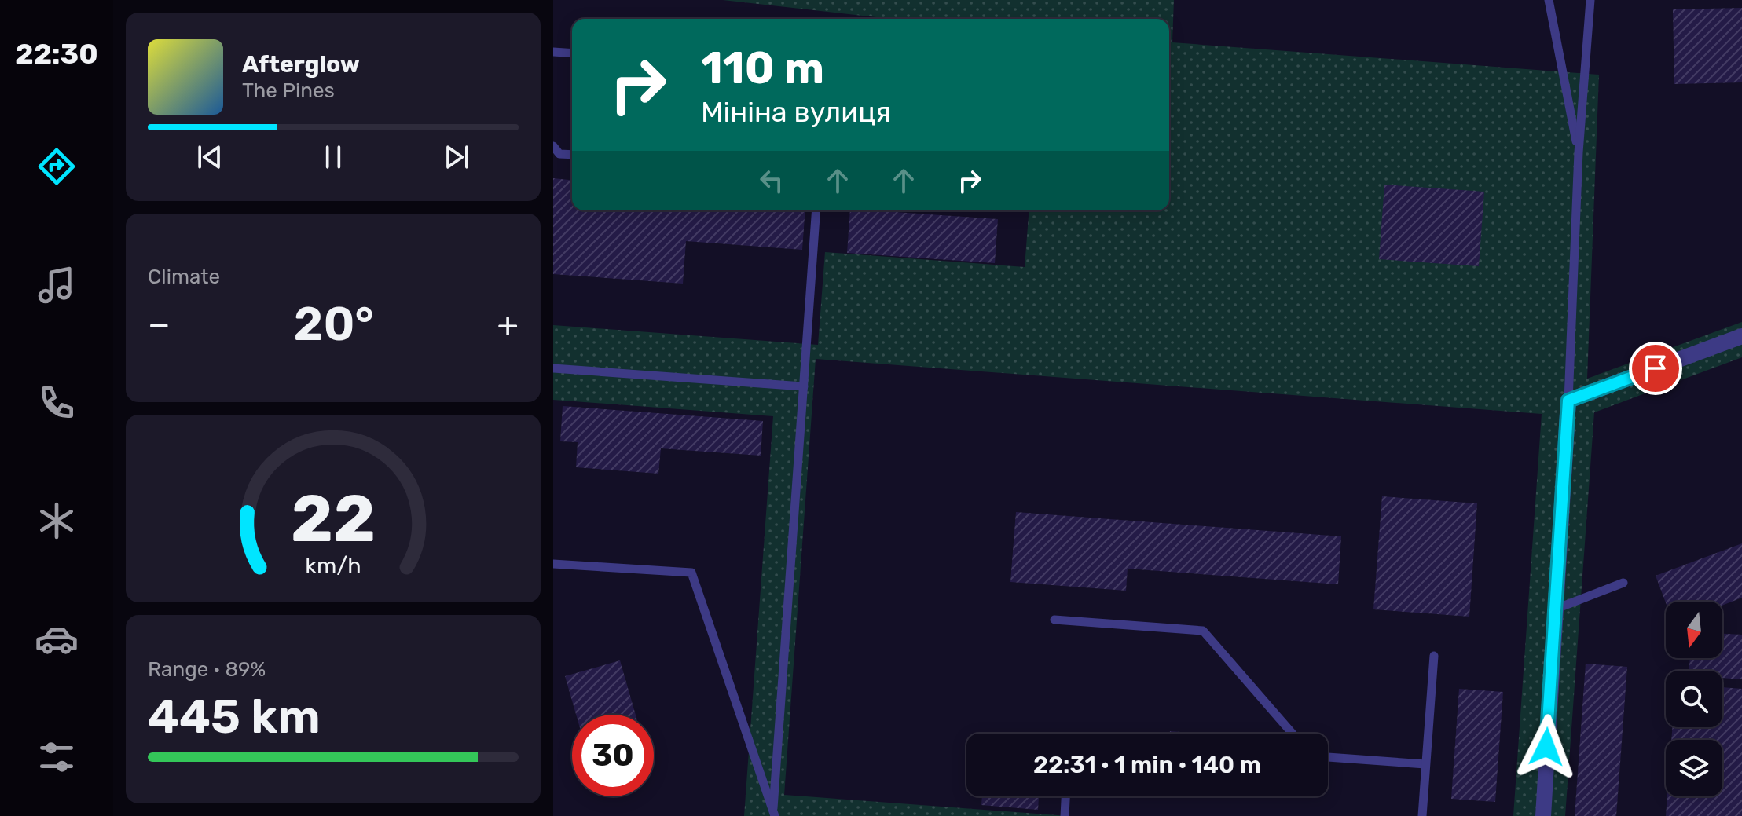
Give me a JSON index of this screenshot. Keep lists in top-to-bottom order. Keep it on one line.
{"north":"bottom","page":{"tabs":"22:30","turn":["110 m","Мініна вулиця"],"song":["Afterglow","The Pines"],"tile":["Climate",["Range · 89%","445 km"]],"heat":["−","20°","+"],"limit":"30","trip":"22:31 · 1 min · 140 m","gauge":["22","km/h"]}}
